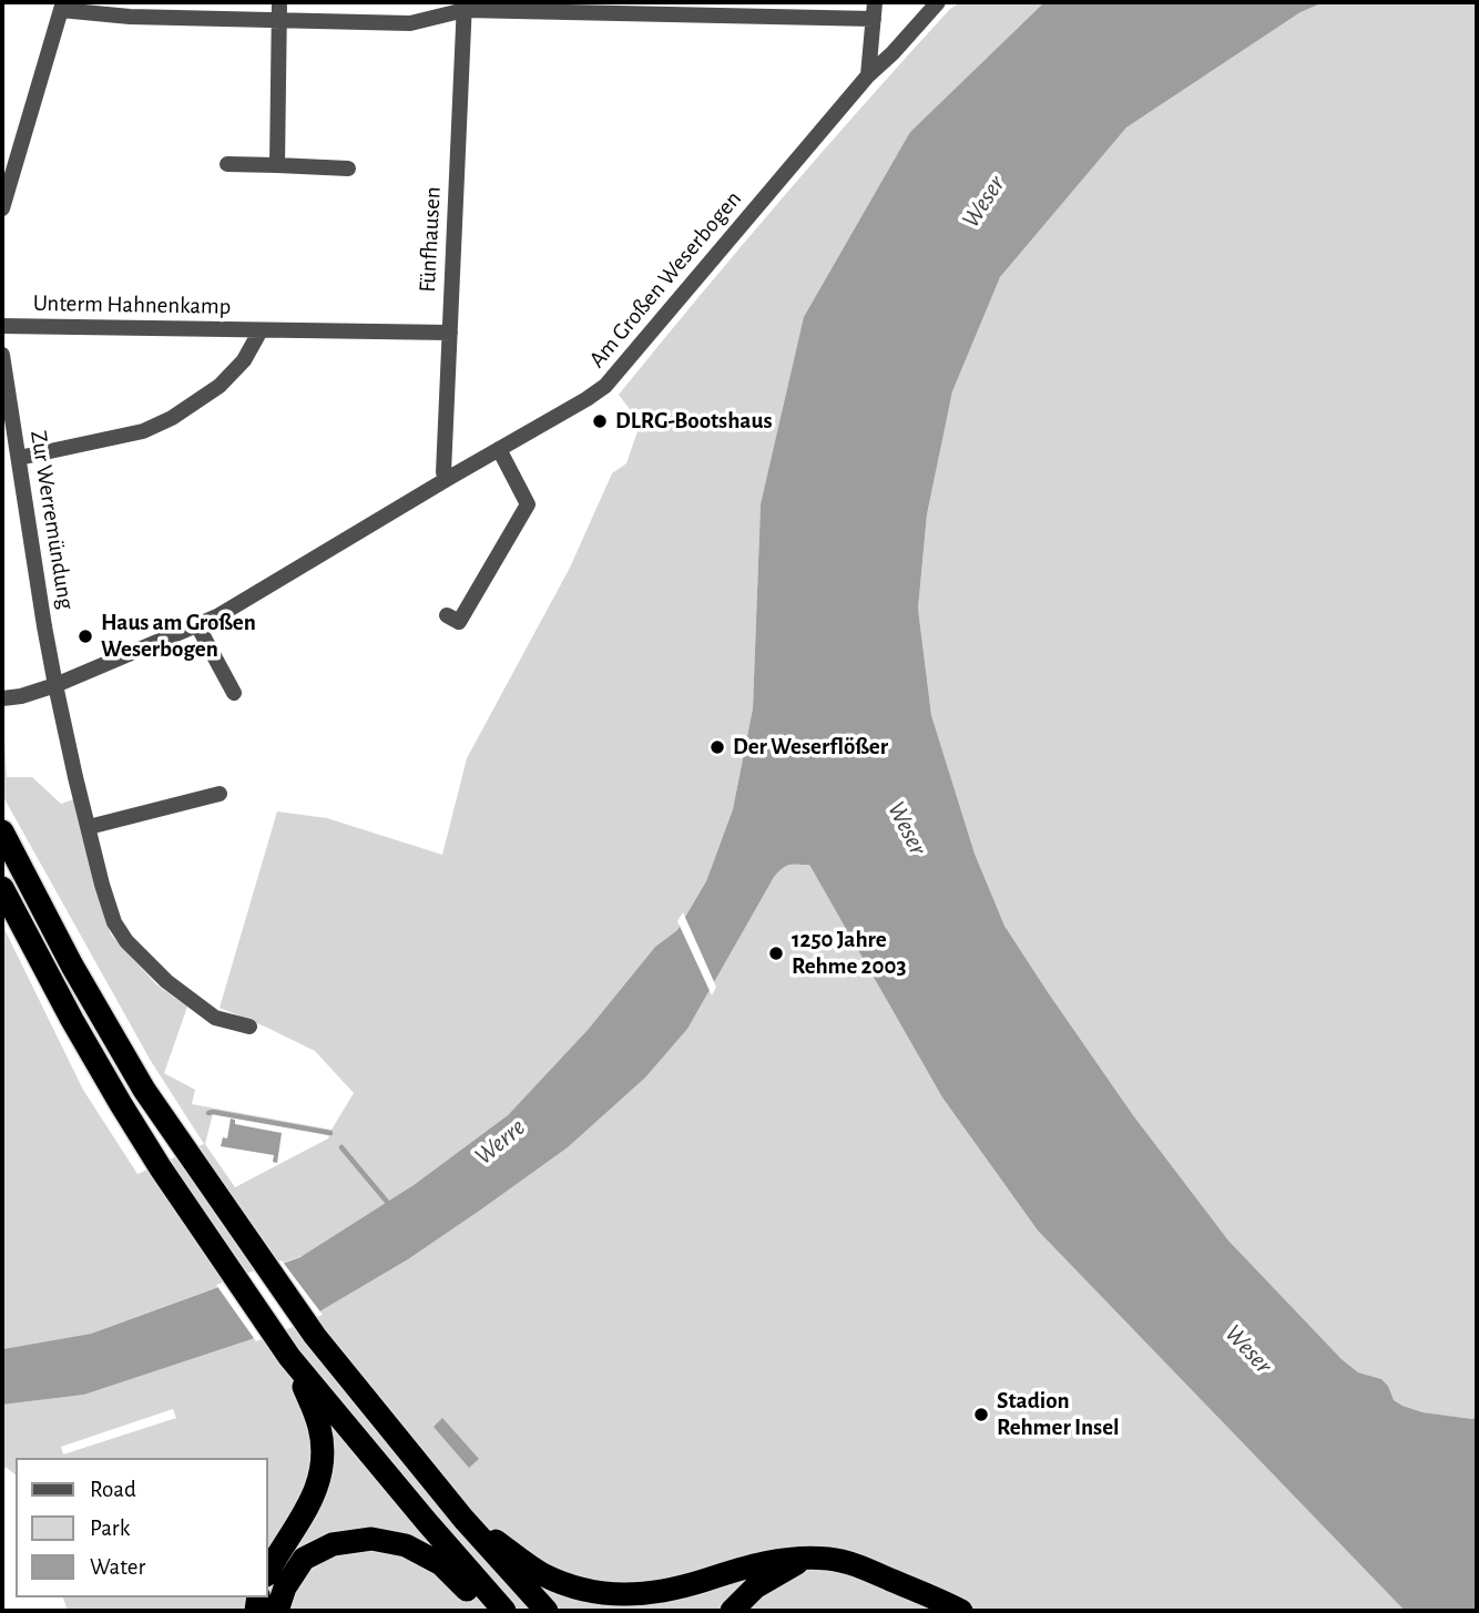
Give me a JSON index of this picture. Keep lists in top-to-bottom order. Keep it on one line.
{"streets":{"street":["Fünfhausen","Am Großen Weserbogen","Unterm Hahnenkamp","Zur Werremündung"]},"crossings":[["Fünfhausen","Am Großen Weserbogen"],["Fünfhausen","Unterm Hahnenkamp"],["Am Großen Weserbogen","Zur Werremündung"],["Unterm Hahnenkamp","Zur Werremündung"]],"water":["Weser","Werre"],"places":["DLRG-Bootshaus","Haus am Großen Weserbogen","Der Weserflößer","1250 Jahre Rehme 2003","Stadion Rehmer Insel"],"legend":["Road","Park","Water"]}
